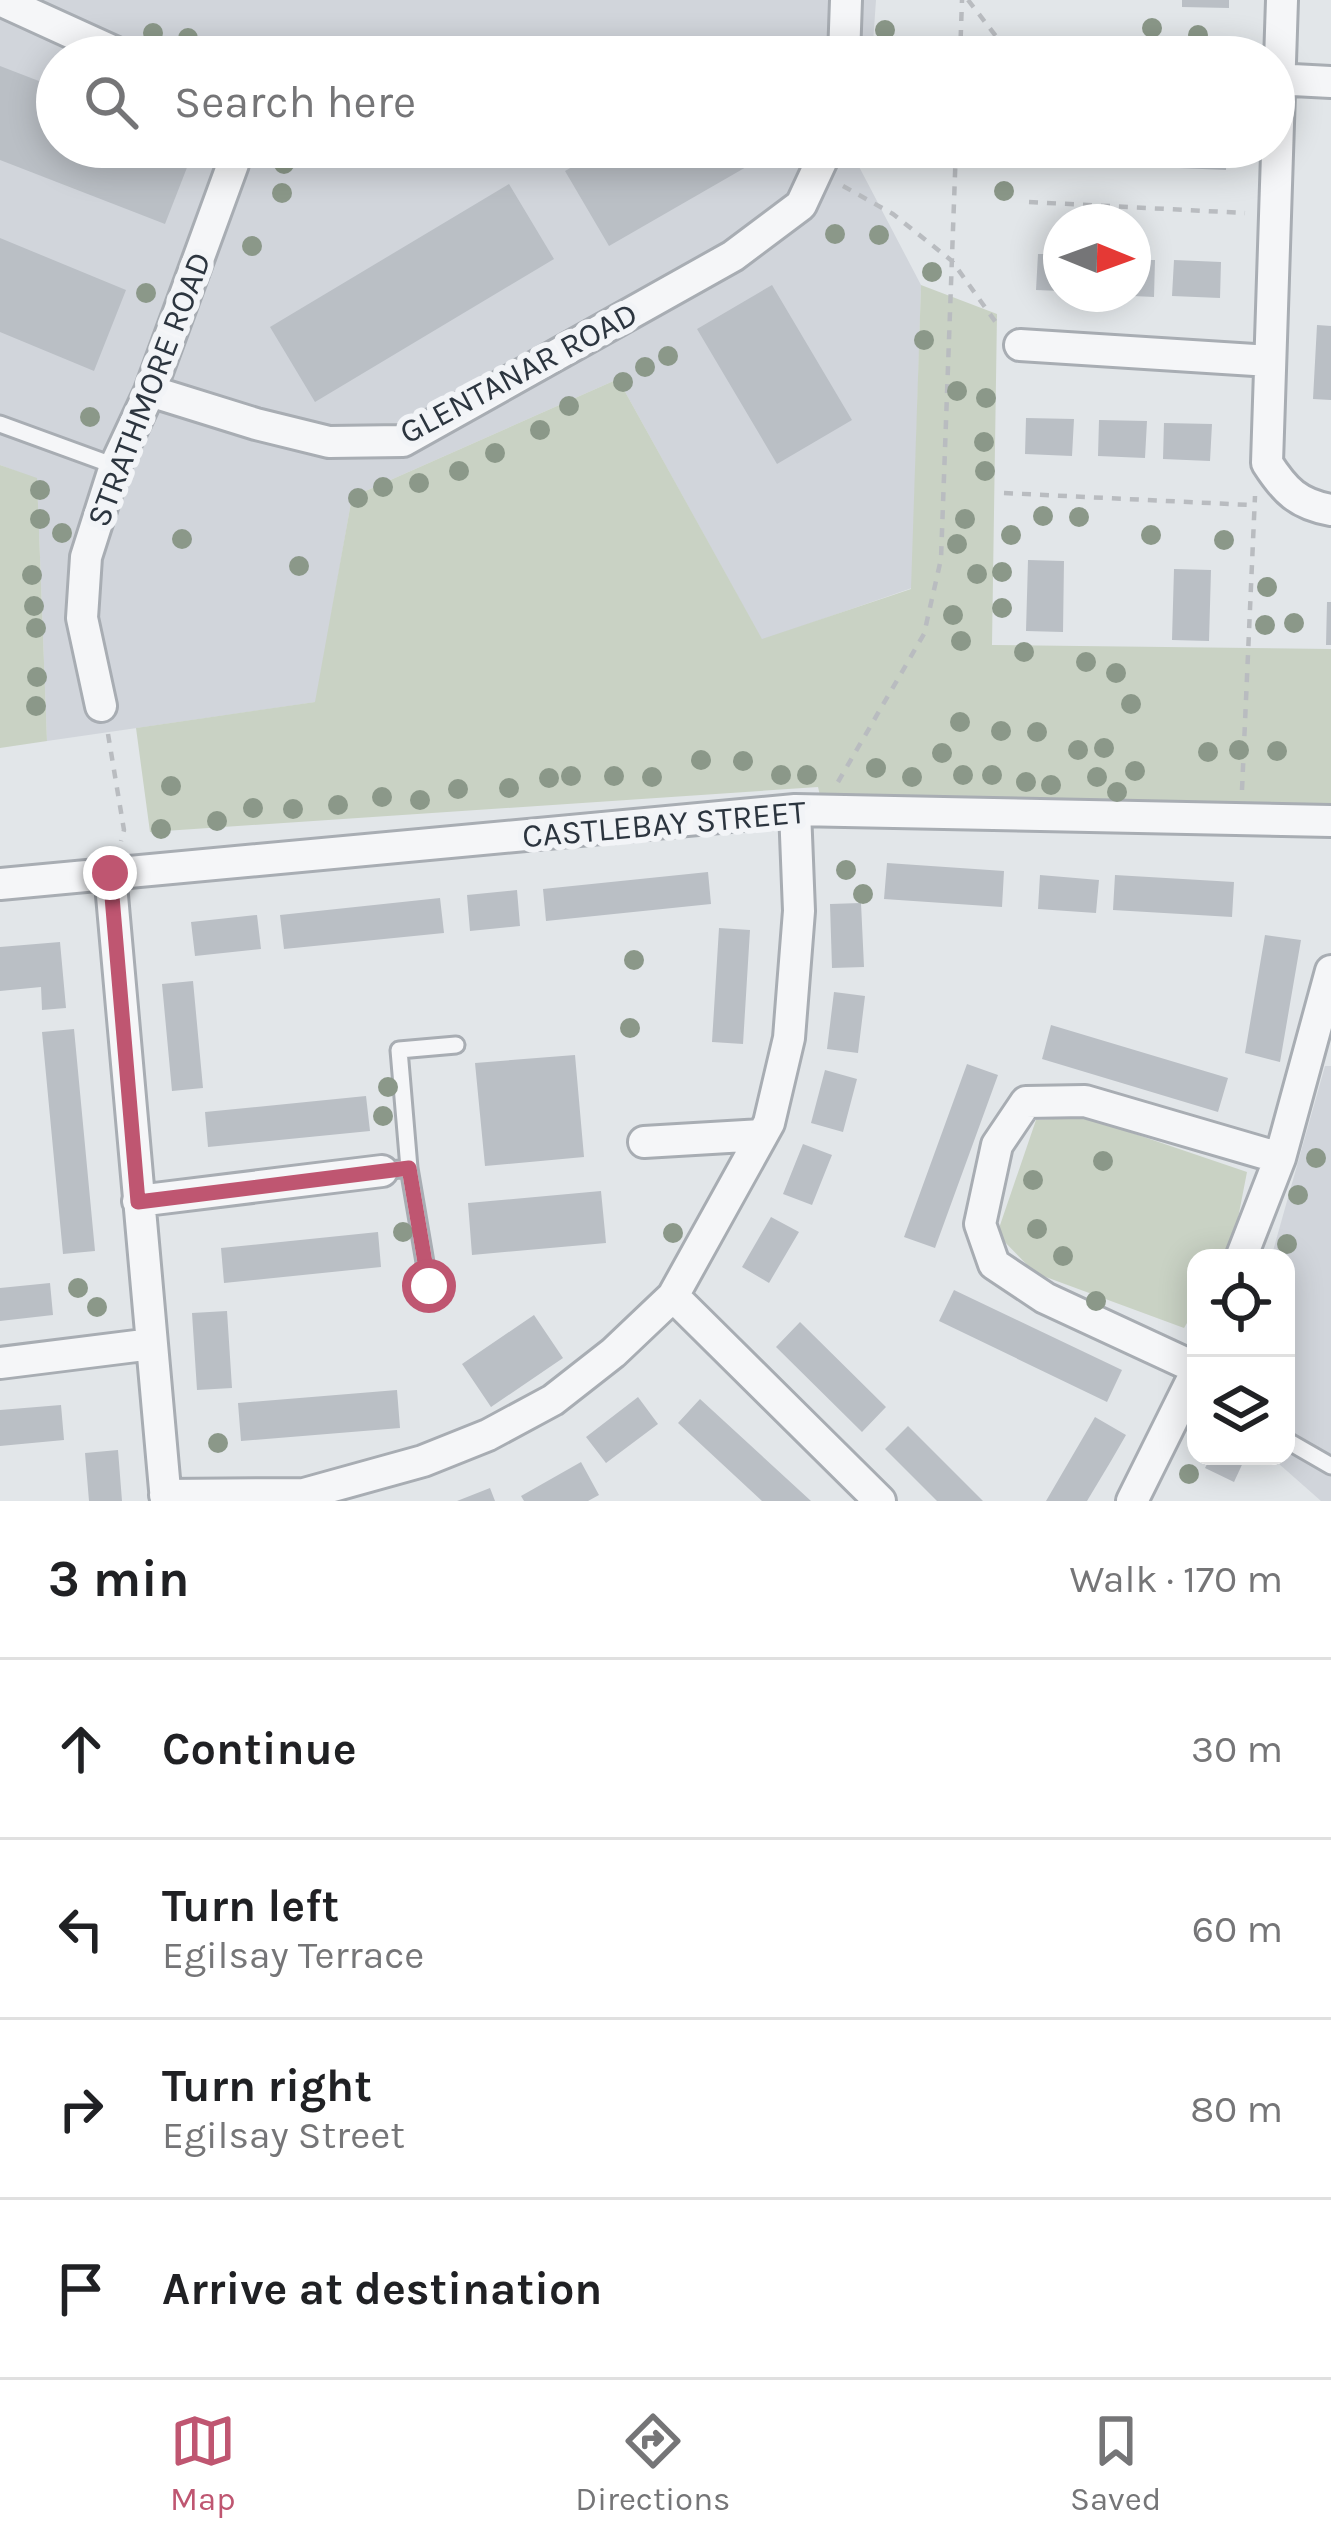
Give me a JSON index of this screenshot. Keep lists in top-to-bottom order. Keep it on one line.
{"streets":{"street":["GLENTANAR ROAD","STRATHMORE ROAD","CASTLEBAY STREET"]},"crossings":[["GLENTANAR ROAD","STRATHMORE ROAD"]],"north":"right","page":{"search":"Search here","heading":["3 min","Walk · 170 m"],"list":[["Continue","30 m"],["Turn left","Egilsay Terrace","60 m"],["Turn right","Egilsay Street","80 m"],"Arrive at destination"],"nav":["Map","Directions","Saved"]}}
